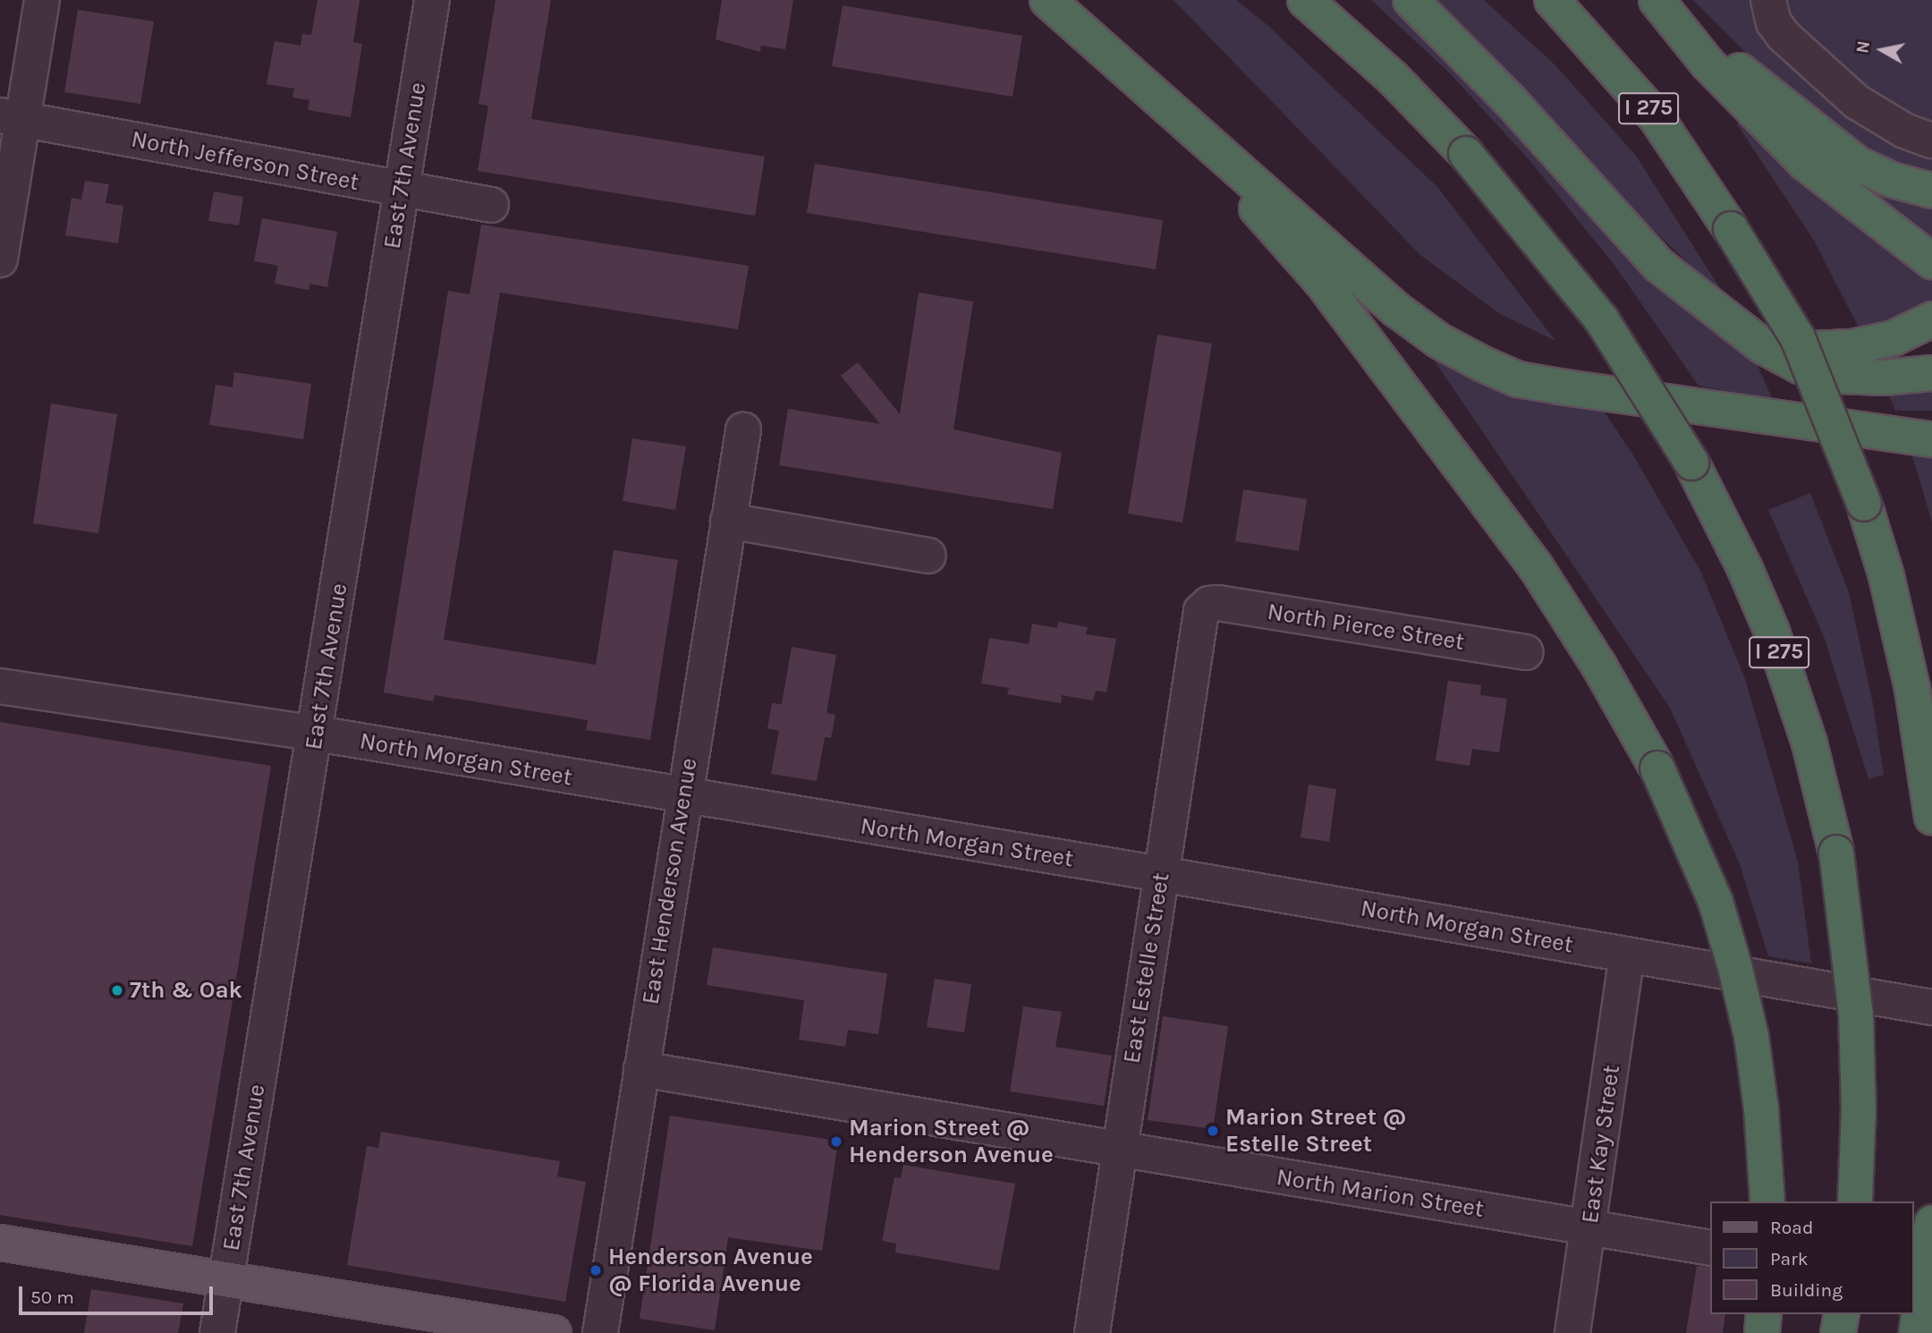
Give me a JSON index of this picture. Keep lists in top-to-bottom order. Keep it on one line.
{"streets":{"highway":["I 275"],"street":["North Jefferson Street","East 7th Avenue","North Pierce Street","North Morgan Street","East Henderson Avenue","East Estelle Street","East Kay Street","North Marion Street"]},"crossings":[["North Jefferson Street","East 7th Avenue"],["East 7th Avenue","North Morgan Street"],["North Pierce Street","East Estelle Street"],["North Morgan Street","East Henderson Avenue"],["North Morgan Street","East Estelle Street"],["North Morgan Street","East Kay Street"],["East Henderson Avenue","North Marion Street"],["East Estelle Street","North Marion Street"],["East Kay Street","North Marion Street"]],"places":["7th & Oak","Marion Street @ Estelle Street","Marion Street @ Henderson Avenue","Henderson Avenue @ Florida Avenue"],"legend":["Road","Park","Building"],"scale_bar":"50 m","north":"left"}
